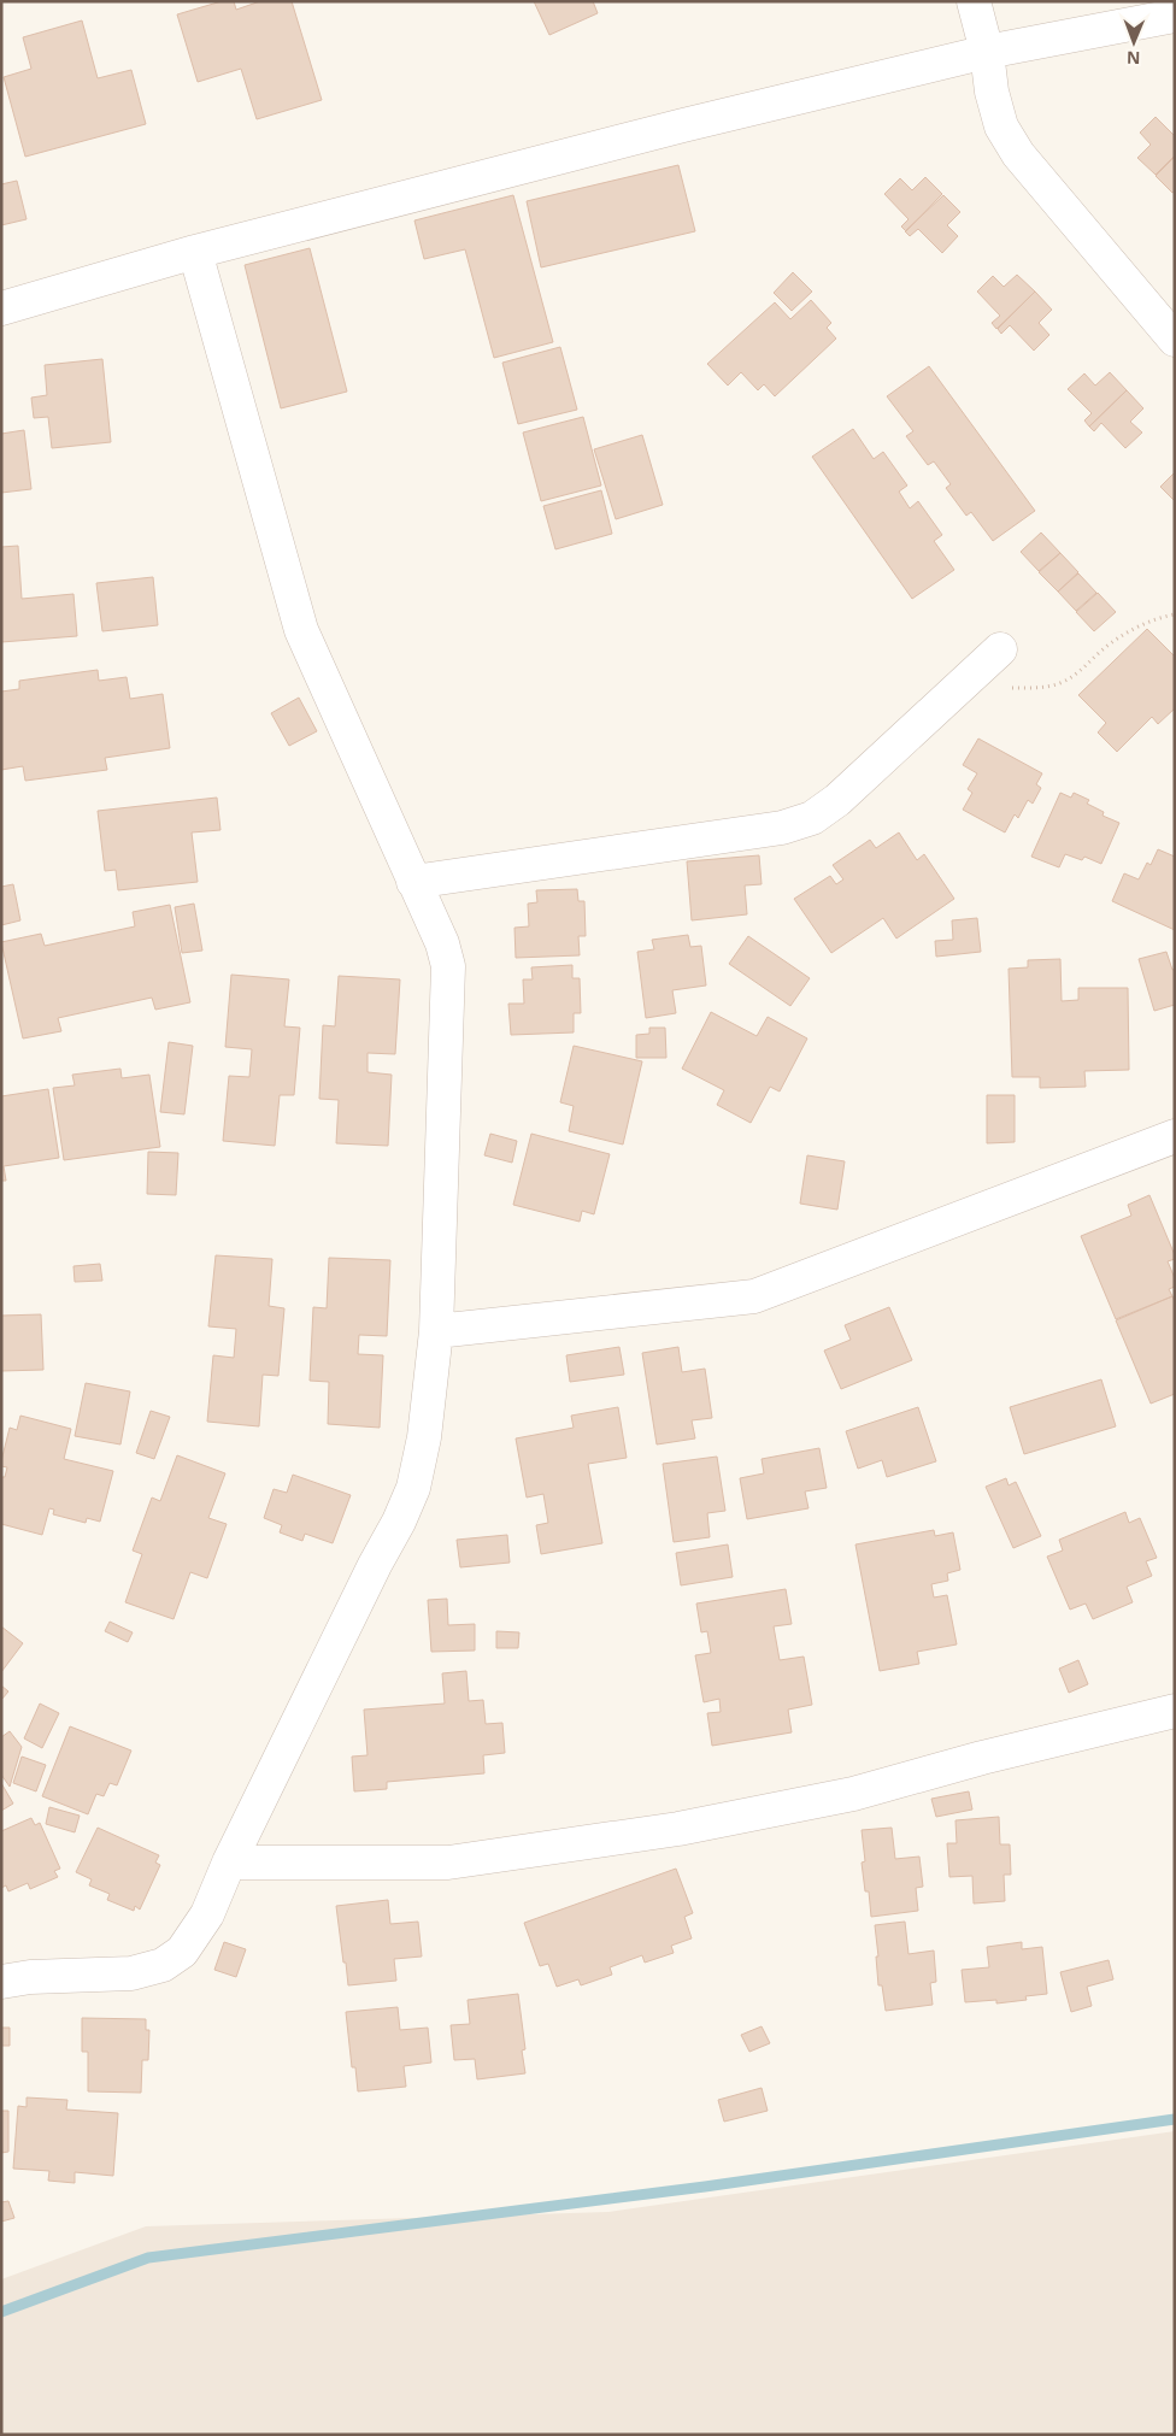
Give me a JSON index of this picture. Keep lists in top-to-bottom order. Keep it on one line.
{"north":"bottom"}
